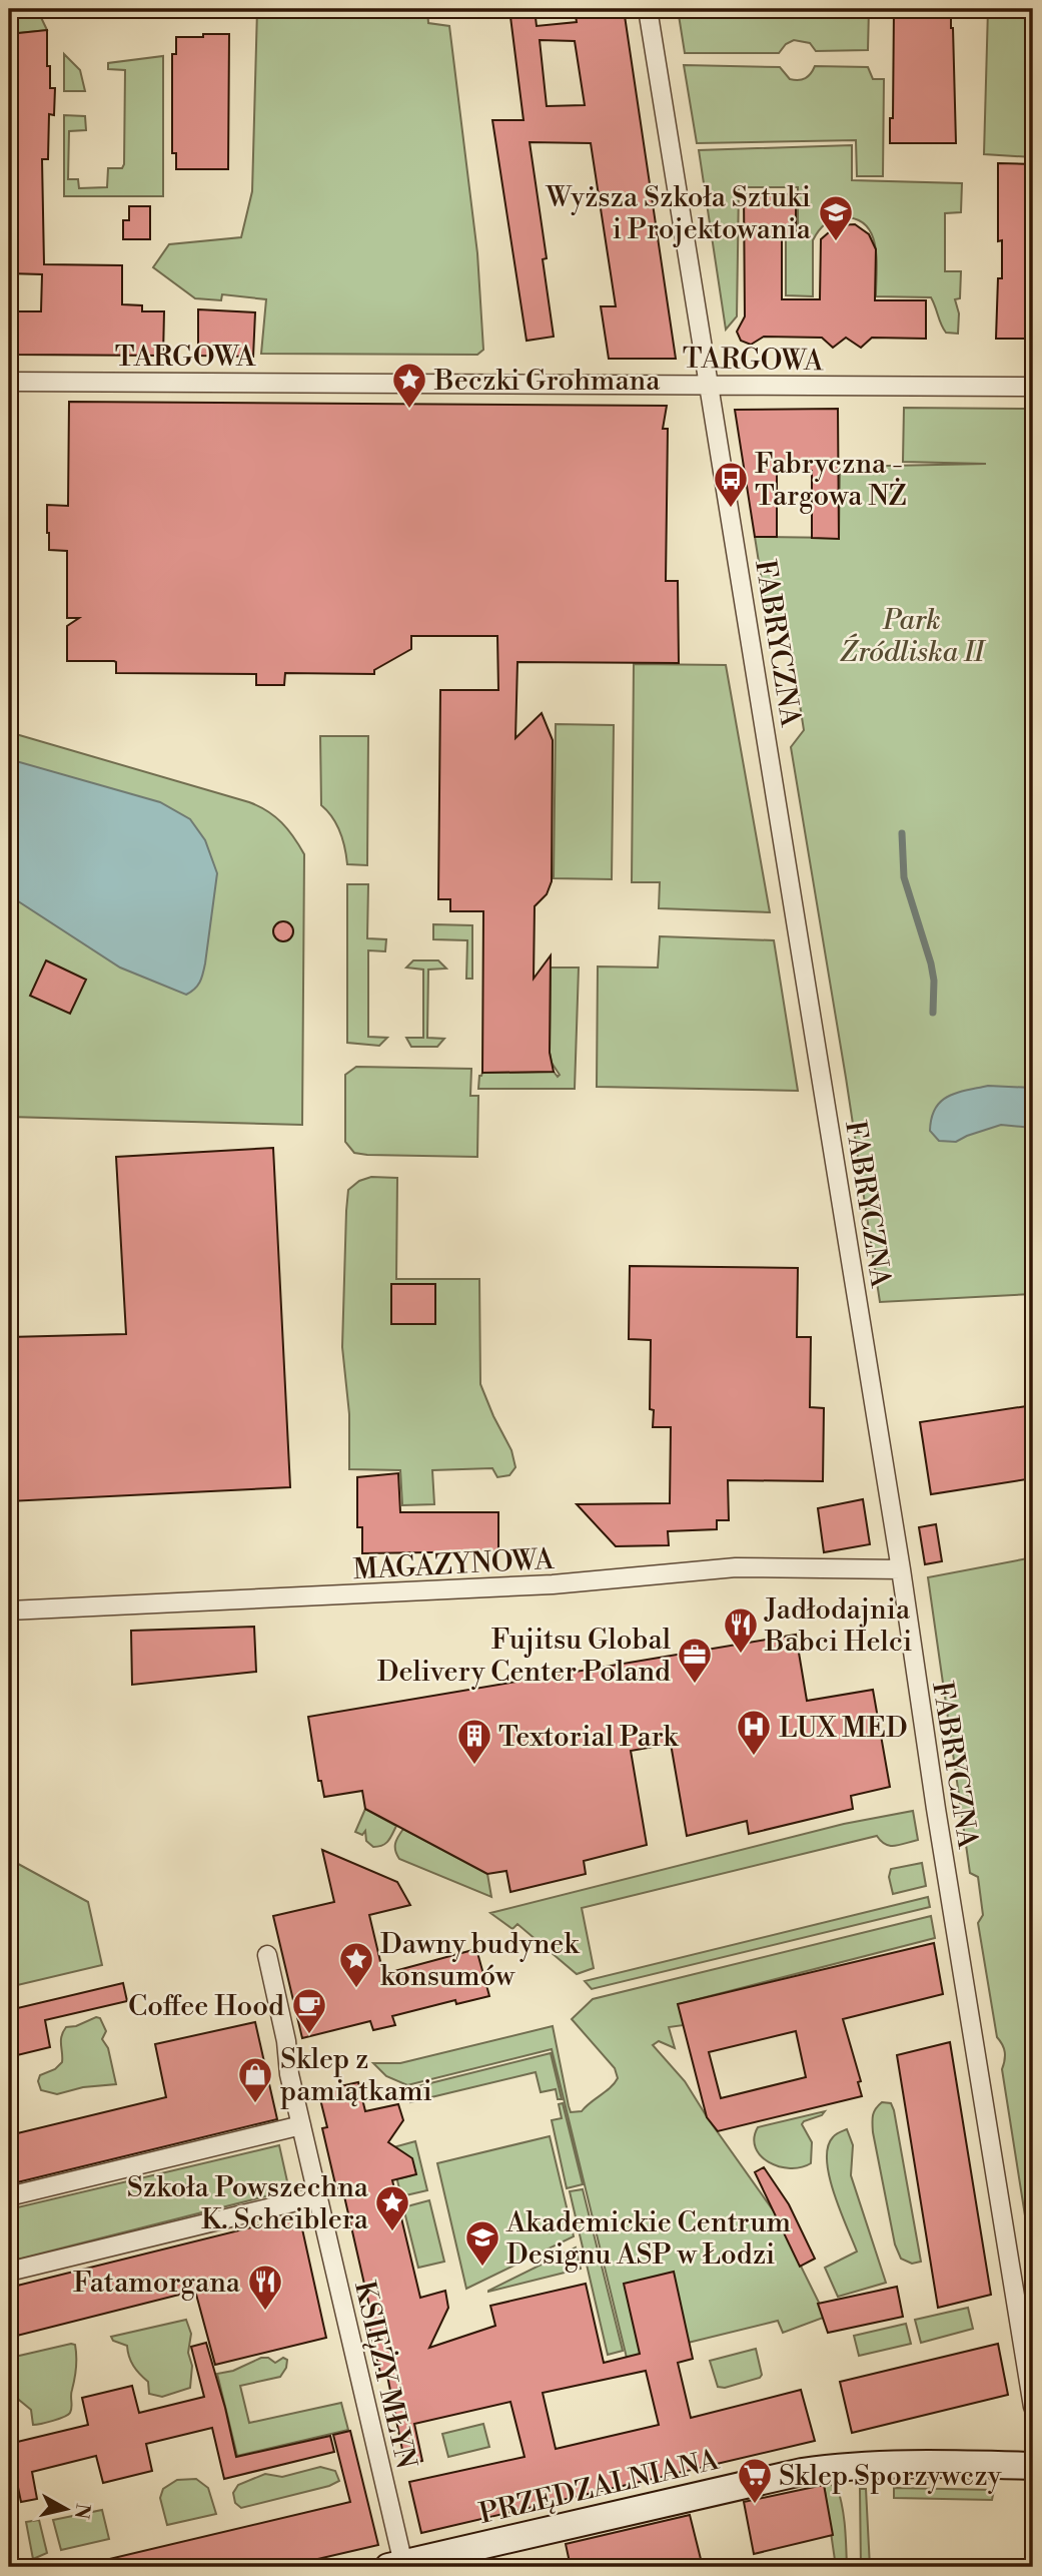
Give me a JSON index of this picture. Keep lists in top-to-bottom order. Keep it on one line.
{"streets":{"street":["TARGOWA","FABRYCZNA","MAGAZYNOWA","KSIĘŻY MŁYN","PRZĘDZALNIANA"]},"crossings":[["TARGOWA","FABRYCZNA"],["FABRYCZNA","MAGAZYNOWA"],["KSIĘŻY MŁYN","PRZĘDZALNIANA"]],"parks":["Park Źródliska II"],"places":{"school or university":["Wyższa Szkoła Sztuki i Projektowania","Akademickie Centrum Designu ASP w Łodzi"],"place":["Beczki Grohmana","Dawny budynek konsumów","Szkoła Powszechna K. Scheiblera"],"bus stop":["Fabryczna - Targowa NŻ"],"restaurant":["Jadłodajnia Babci Helci","Fatamorgana"],"office":["Fujitsu Global Delivery Center Poland"],"hospital":["LUX MED"],"building":["Textorial Park"],"cafe":["Coffee Hood"],"shop":["Sklep z pamiątkami"],"supermarket":["Sklep Sporzywczy"]},"north":"right"}
